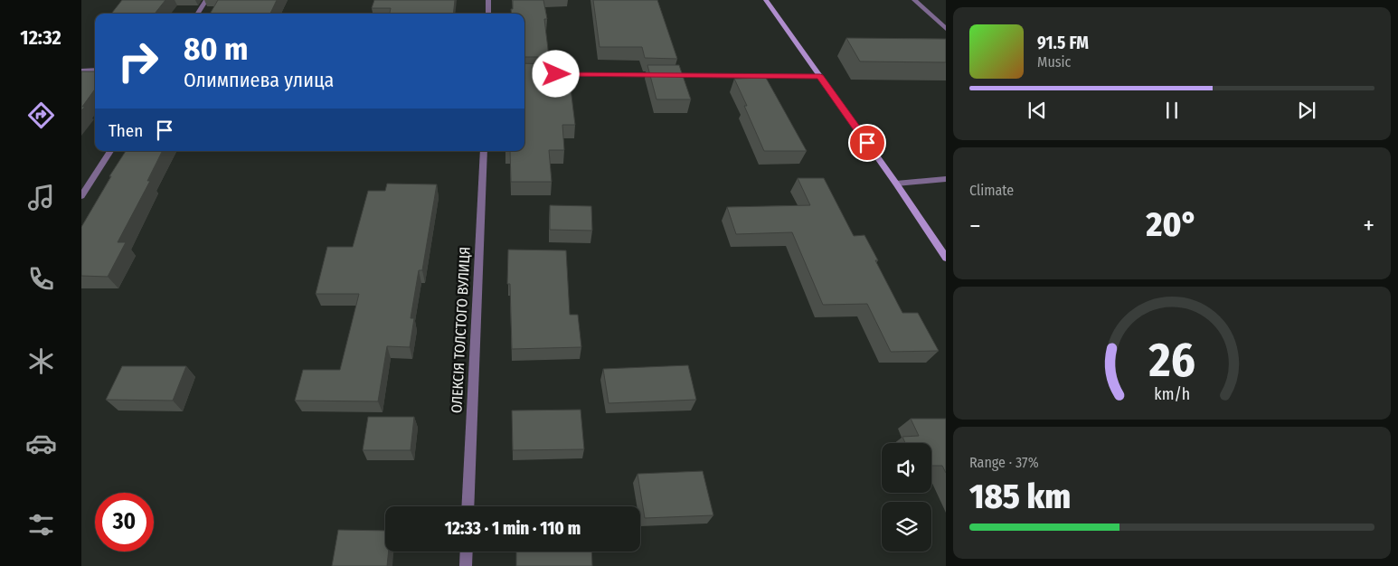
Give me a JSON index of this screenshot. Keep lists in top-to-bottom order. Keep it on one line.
{"streets":{"street":["ОЛЕКСІЯ ТОЛСТОГО ВУЛИЦЯ"]},"page":{"tabs":"12:32","turn":["80 m","Олимпиева улица"],"song":["91.5 FM","Music"],"then":"Then","tile":["Climate",["Range · 37%","185 km"]],"heat":["−","20°","+"],"limit":"30","trip":"12:33 · 1 min · 110 m","gauge":["26","km/h"]}}
